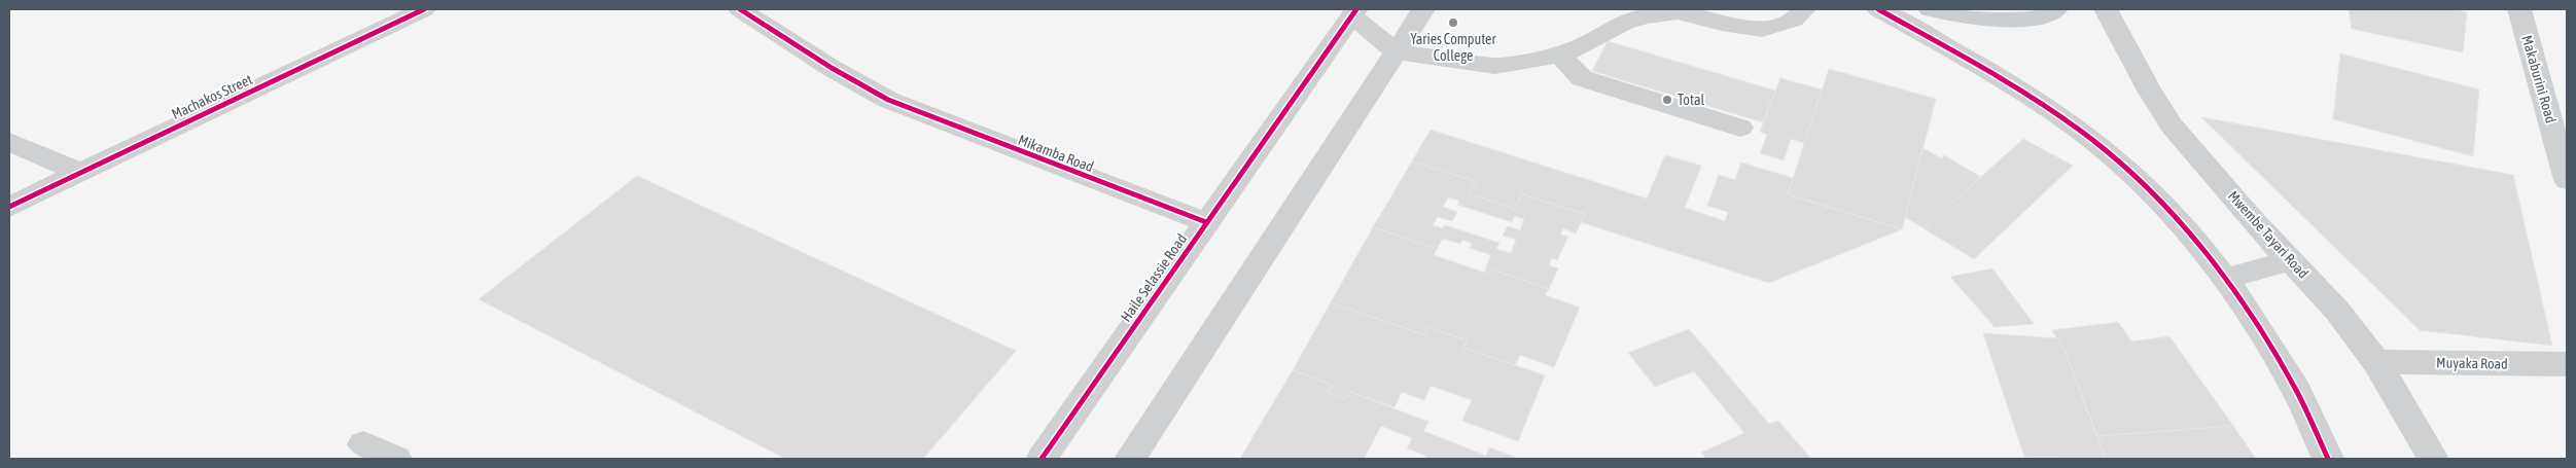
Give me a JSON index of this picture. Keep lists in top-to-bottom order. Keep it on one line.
{"streets":{"street":["Makaburini Road","Machakos Street","Mikamba Road","Mwembe Tayari Road","Haile Selassie Road","Muyaka Road"]},"crossings":[["Mikamba Road","Haile Selassie Road"],["Mwembe Tayari Road","Muyaka Road"]],"places":["Yaries Computer College","Total"]}
